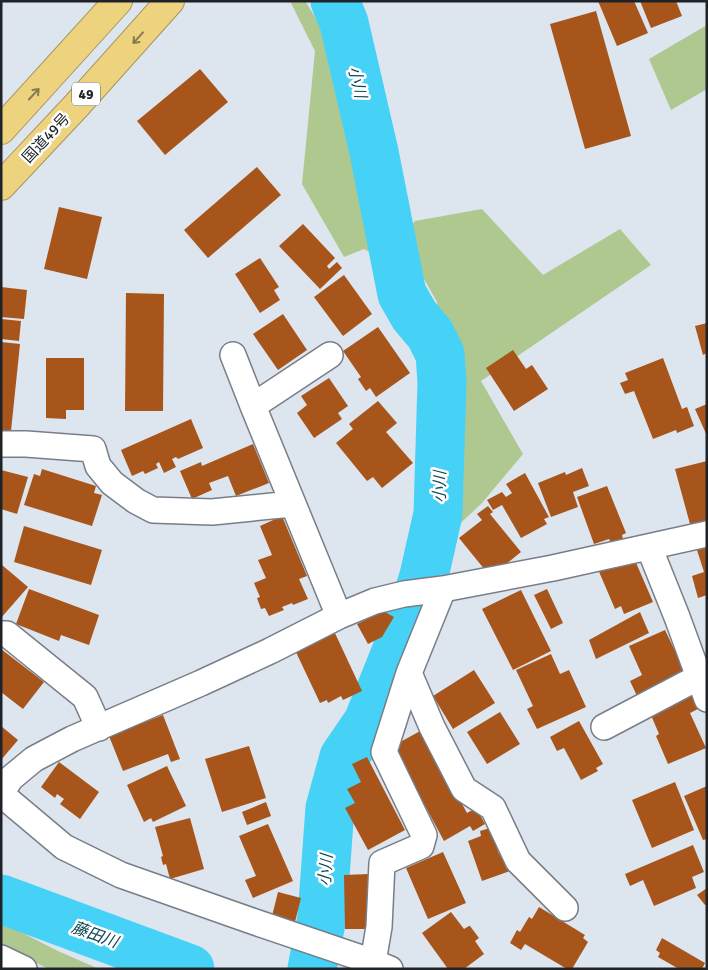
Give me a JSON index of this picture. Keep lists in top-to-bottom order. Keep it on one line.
{"streets":{"highway":["49","国道49号"]},"water":["小川","藤田川"]}
